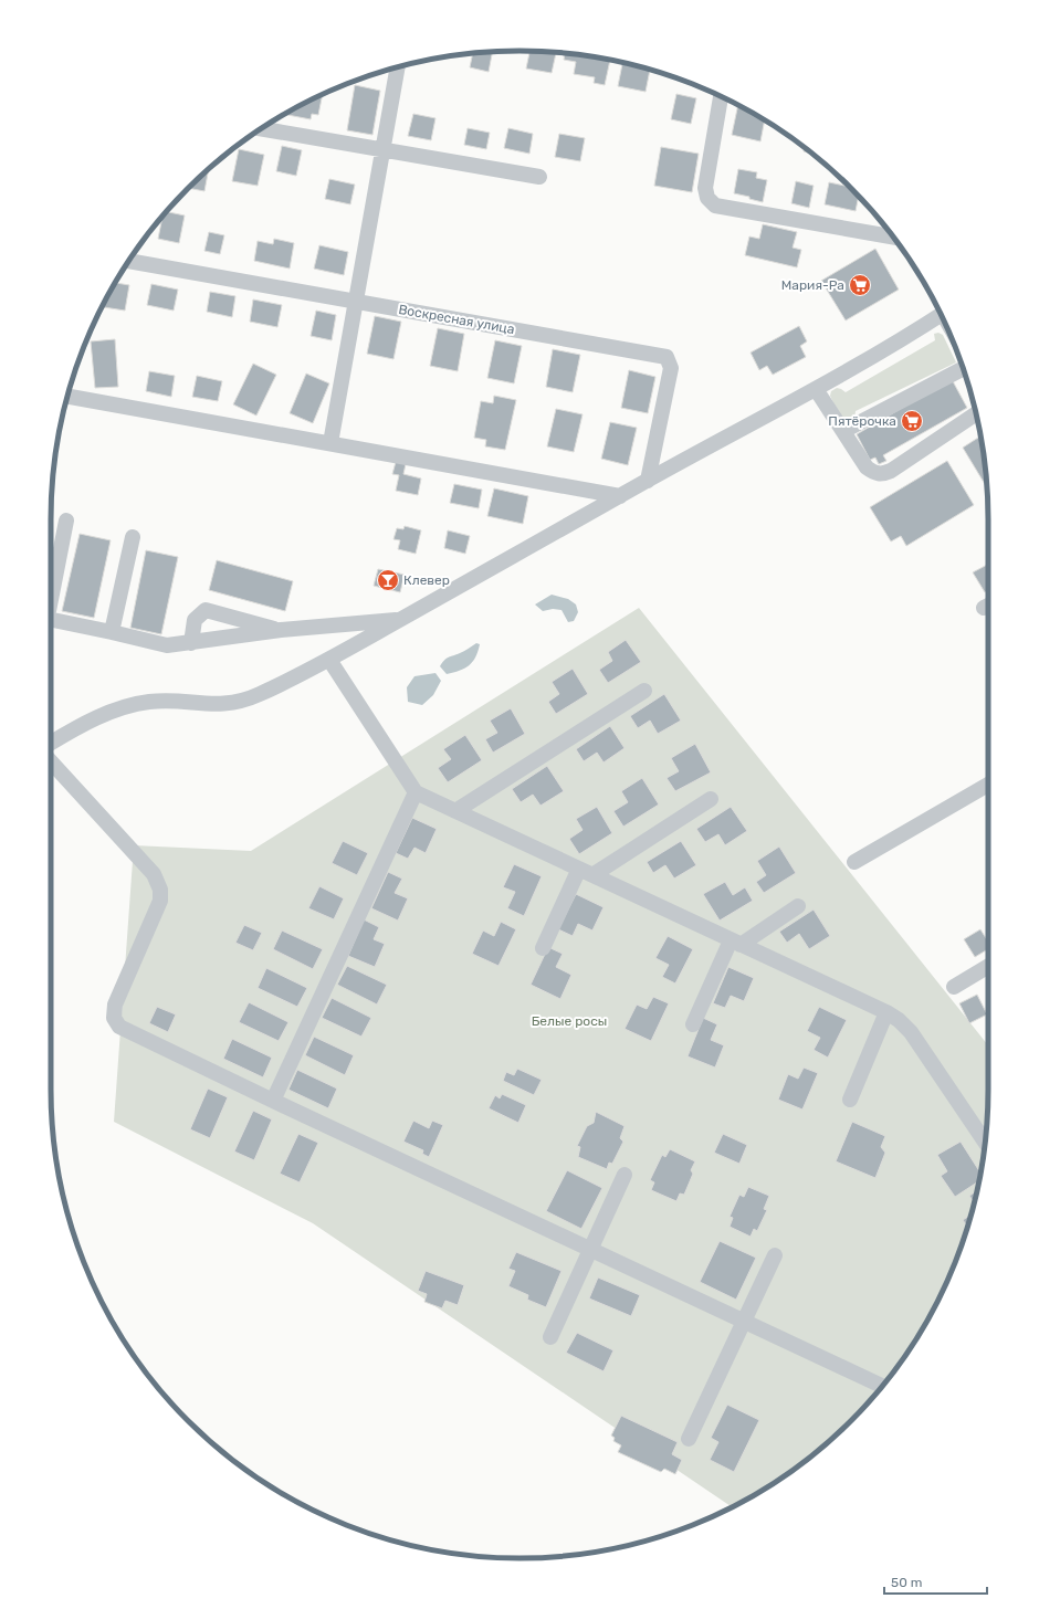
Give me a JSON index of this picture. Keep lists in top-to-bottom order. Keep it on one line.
{"streets":{"street":["Воскресная улица"]},"parks":["Белые росы"],"places":{"supermarket":["Мария-Ра","Пятёрочка"],"bar":["Клевер"]},"scale_bar":"50 m"}
